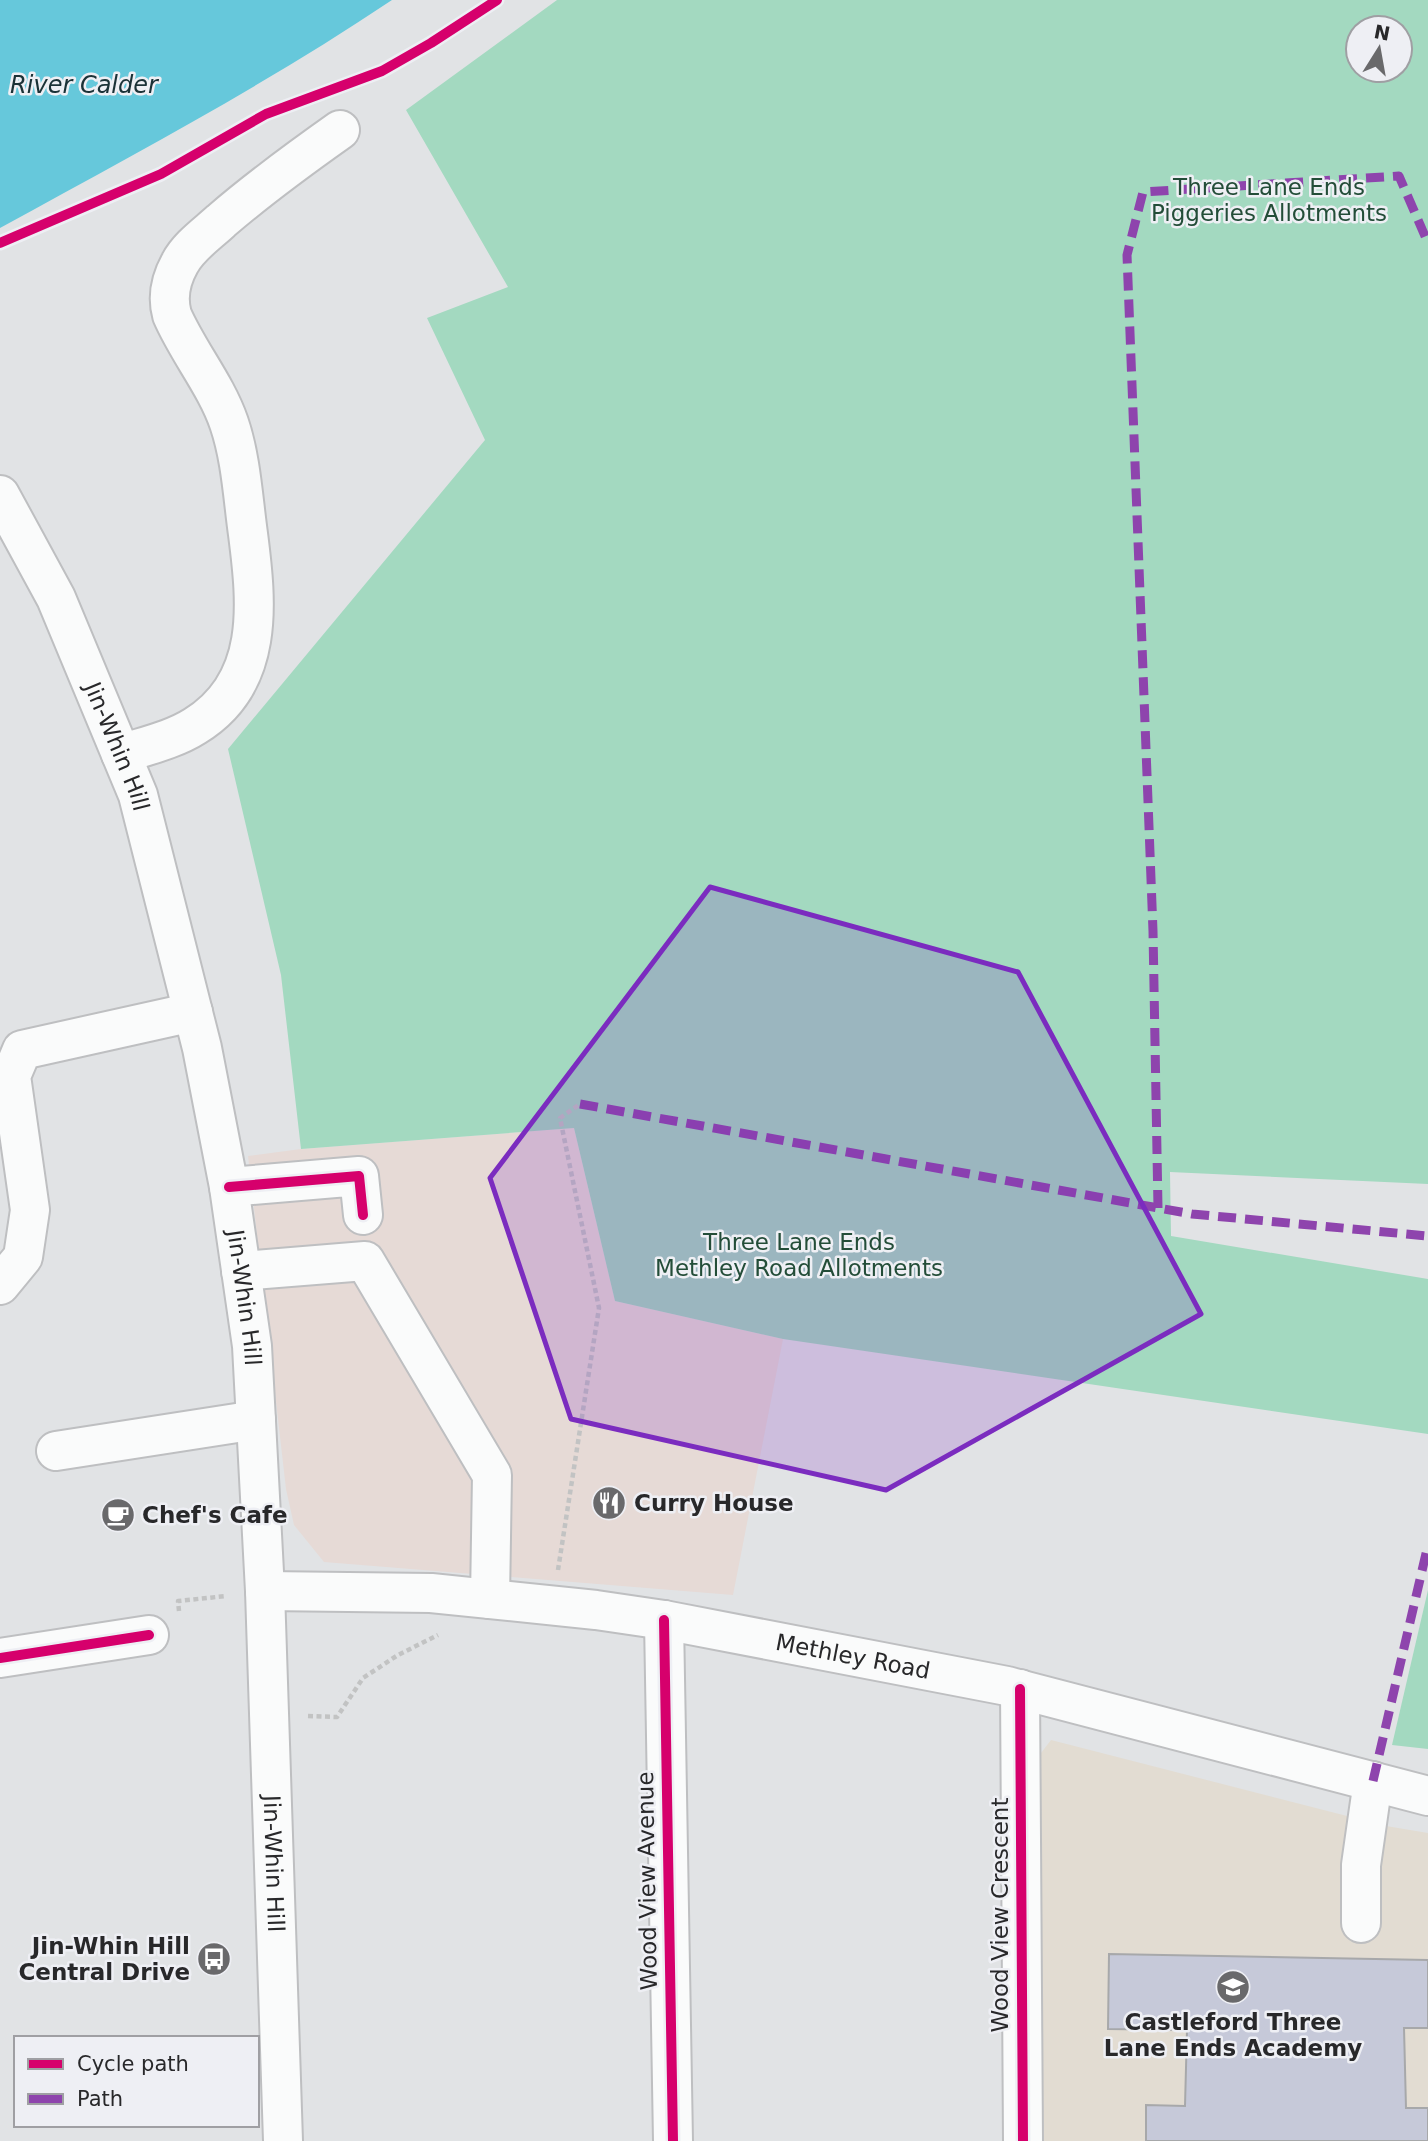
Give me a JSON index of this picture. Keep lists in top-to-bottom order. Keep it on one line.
{"streets":{"main road":["Jin-Whin Hill","Methley Road","Wood View Avenue","Wood View Crescent"]},"crossings":[["Jin-Whin Hill","Methley Road"],["Methley Road","Wood View Avenue"],["Methley Road","Wood View Crescent"]],"water":["River Calder"],"parks":["Three Lane Ends Piggeries Allotments","Three Lane Ends Methley Road Allotments"],"places":{"restaurant":["Curry House"],"cafe":["Chef's Cafe"],"bus stop":["Jin-Whin Hill Central Drive"],"school or university":["Castleford Three Lane Ends Academy"]},"legend":["Cycle path","Path"],"north":"top"}
